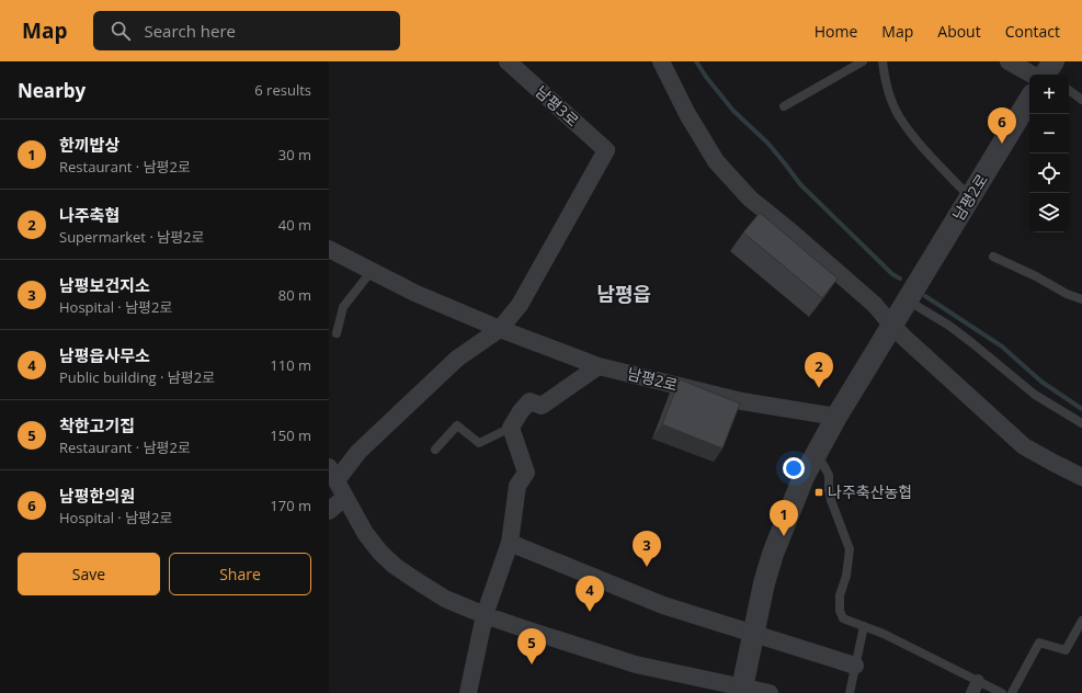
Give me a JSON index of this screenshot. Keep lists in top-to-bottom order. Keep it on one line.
{"streets":{"street":["남평3로","남평2로"]},"crossings":[["남평3로","남평2로"]],"districts":["남평읍"],"places":{"transit":["나주축산농협"]},"page":{"header":"Map","search":"Search here","nav":["Home","Map","About","Contact"],"heading":["Nearby","6 results"],"map_buttons":["+","−"],"pins":["6","2","1","3","4","5"],"list":[{"mark":"1","name":"한끼밥상","note":"Restaurant · 남평2로","value":"30 m"},{"mark":"2","name":"나주축협","note":"Supermarket · 남평2로","value":"40 m"},{"mark":"3","name":"남평보건지소","note":"Hospital · 남평2로","value":"80 m"},{"mark":"4","name":"남평읍사무소","note":"Public building · 남평2로","value":"110 m"},{"mark":"5","name":"착한고기집","note":"Restaurant · 남평2로","value":"150 m"},{"mark":"6","name":"남평한의원","note":"Hospital · 남평2로","value":"170 m"}],"buttons":["Save","Share"]}}
